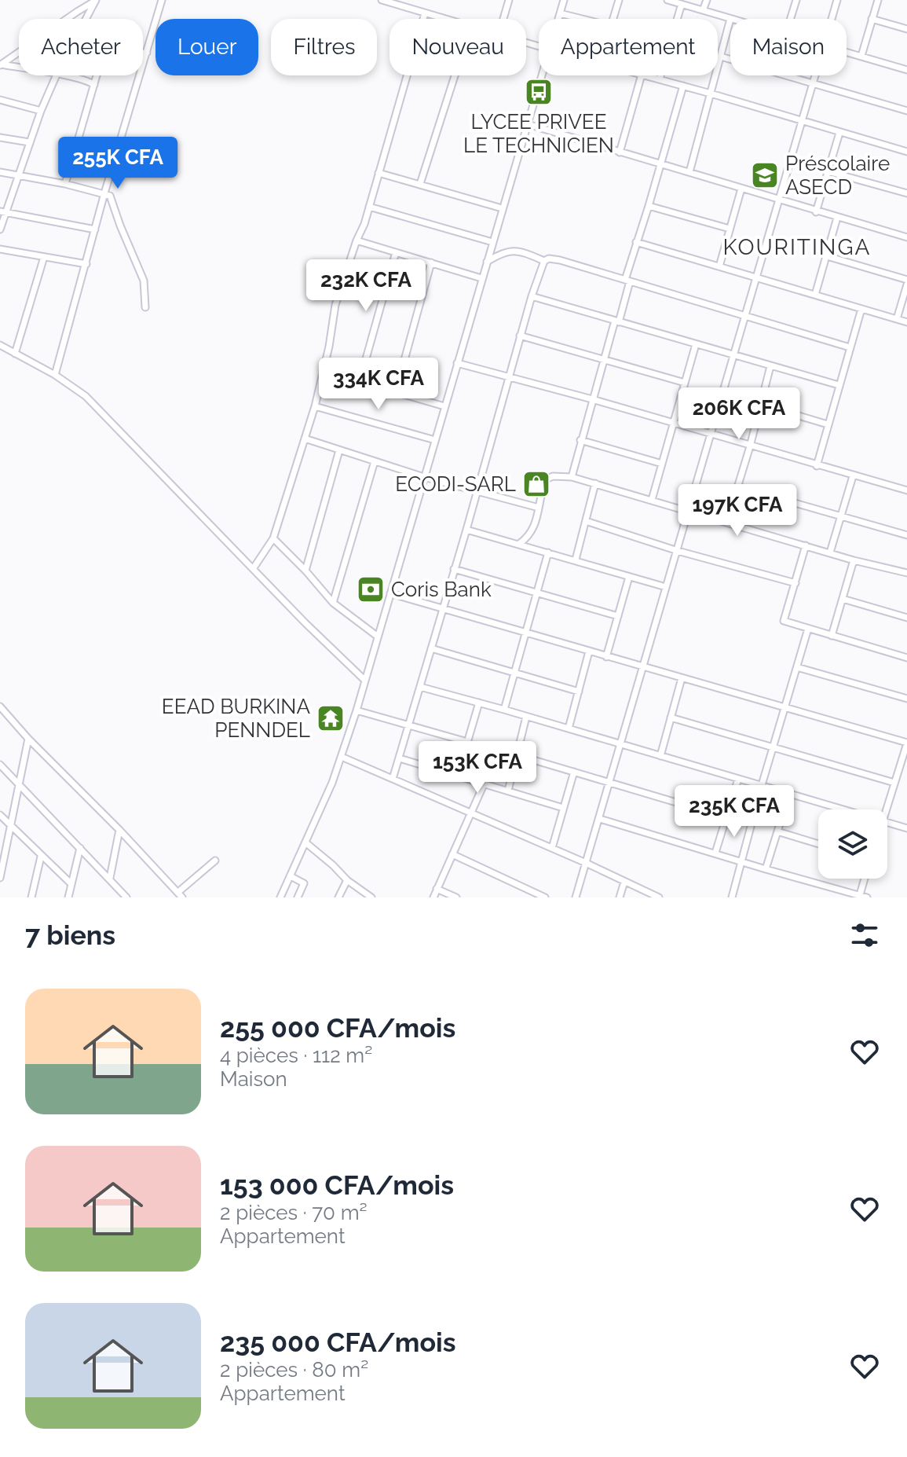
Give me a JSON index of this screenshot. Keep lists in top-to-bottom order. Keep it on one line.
{"districts":["KOURITINGA"],"places":{"bus stop":["LYCEE PRIVEE LE TECHNICIEN"],"school or university":["Préscolaire ASECD"],"shop":["ECODI-SARL"],"bank":["Coris Bank"],"temple":["EEAD BURKINA PENNDEL"]},"page":{"chip":["Acheter","Louer","Filtres","Nouveau","Appartement","Maison"],"price":["255K CFA","232K CFA","334K CFA","206K CFA","197K CFA","153K CFA","235K CFA"],"heading":"7 biens","list":[{"name":"255 000 CFA/mois","note":"4 pièces · 112 m² · Maison"},{"name":"153 000 CFA/mois","note":"2 pièces · 70 m² · Appartement"},{"name":"235 000 CFA/mois","note":"2 pièces · 80 m² · Appartement"}]}}
